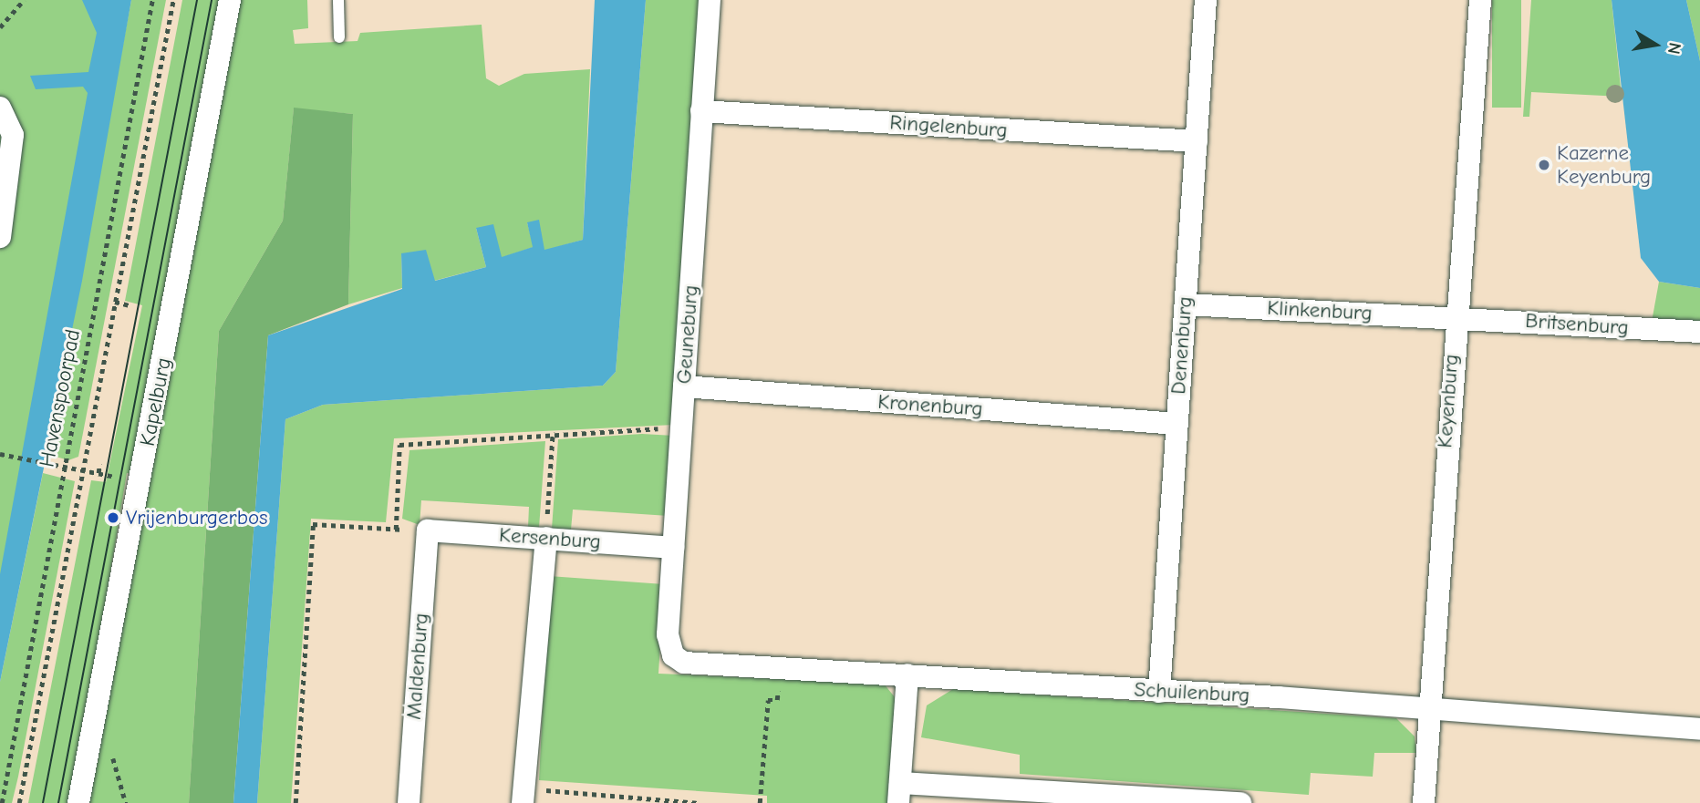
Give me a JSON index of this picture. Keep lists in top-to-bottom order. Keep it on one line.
{"streets":{"street":["Ringelenburg","Klinkenburg","Britsenburg","Geuneburg","Denenburg","Keyenburg","Kapelburg","Kronenburg","Kersenburg","Maldenburg","Schuilenburg"],"path":["Havenspoorpad"]},"crossings":[["Ringelenburg","Geuneburg"],["Ringelenburg","Denenburg"],["Klinkenburg","Britsenburg"],["Klinkenburg","Denenburg"],["Klinkenburg","Keyenburg"],["Britsenburg","Keyenburg"],["Geuneburg","Kronenburg"],["Geuneburg","Kersenburg"],["Geuneburg","Schuilenburg"],["Denenburg","Kronenburg"],["Denenburg","Schuilenburg"],["Keyenburg","Schuilenburg"],["Kersenburg","Maldenburg"]],"places":["Kazerne Keyenburg","Vrijenburgerbos"],"north":"right"}
